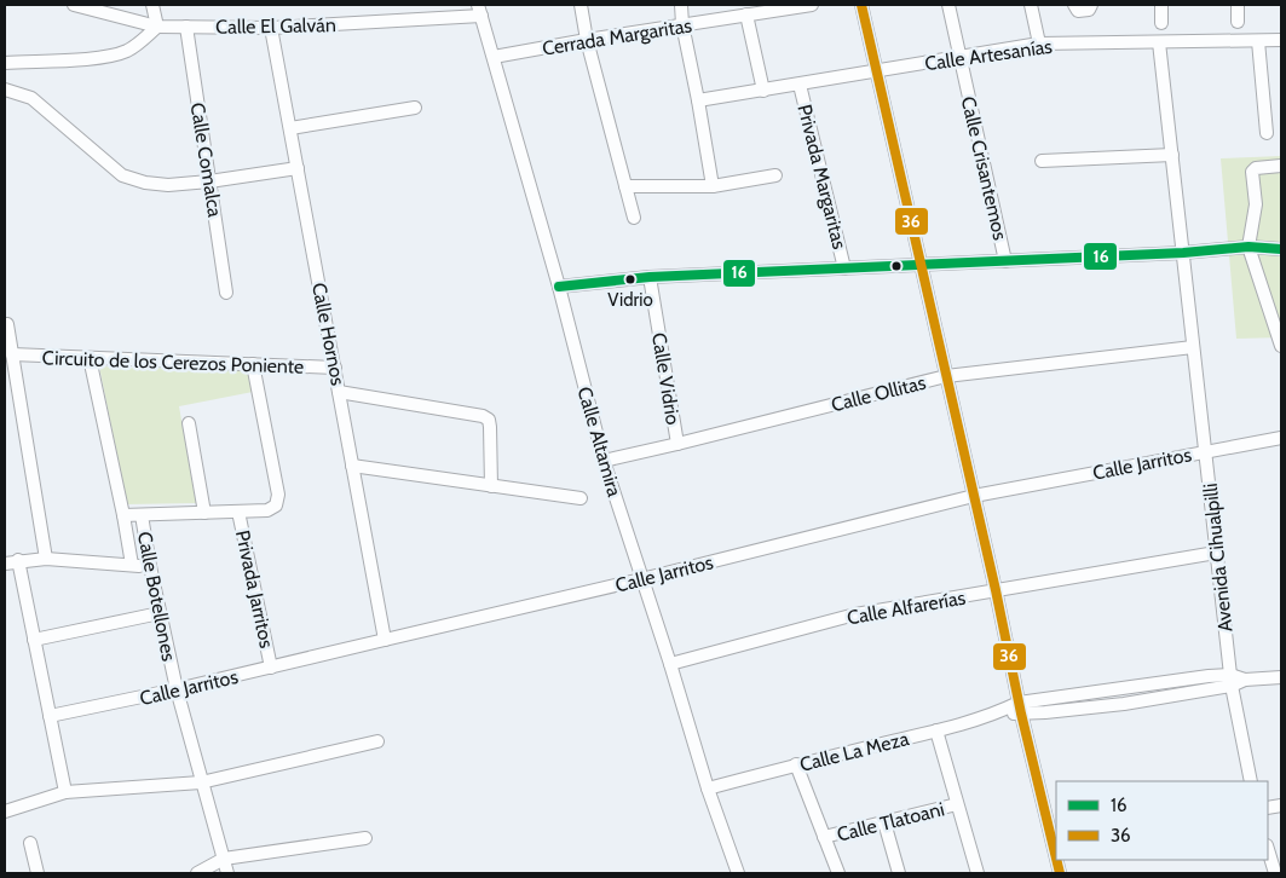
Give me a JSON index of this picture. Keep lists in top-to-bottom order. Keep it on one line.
{"streets":{"street":["Calle El Galván","Cerrada Margaritas","Calle Artesanías","Calle Comalca","Calle Crisantemos","Privada Margaritas","Calle Hornos","Circuito de los Cerezos Poniente","Calle Vidrio","Calle Ollitas","Calle Altamira","Calle Jarritos","Avenida Cihualpilli","Privada Jarritos","Calle Botellones","Calle Alfarerías","Calle La Meza","Calle Tlatoani"]},"crossings":[["Calle El Galván","Calle Comalca"],["Calle El Galván","Calle Hornos"],["Calle El Galván","Calle Altamira"],["Cerrada Margaritas","Calle Altamira"],["Calle Artesanías","Calle Crisantemos"],["Calle Artesanías","Privada Margaritas"],["Calle Artesanías","Avenida Cihualpilli"],["Calle Hornos","Circuito de los Cerezos Poniente"],["Calle Hornos","Calle Jarritos"],["Circuito de los Cerezos Poniente","Calle Botellones"],["Calle Vidrio","Calle Ollitas"],["Calle Ollitas","Calle Altamira"],["Calle Ollitas","Avenida Cihualpilli"],["Calle Altamira","Calle Jarritos"],["Calle Altamira","Calle Alfarerías"],["Calle Altamira","Calle La Meza"],["Calle Jarritos","Avenida Cihualpilli"],["Calle Jarritos","Privada Jarritos"],["Calle Jarritos","Calle Botellones"],["Avenida Cihualpilli","Calle Alfarerías"],["Avenida Cihualpilli","Calle La Meza"]],"places":["Vidrio"],"lines":["transit line 36","transit line 16"],"legend":["16","36"]}
